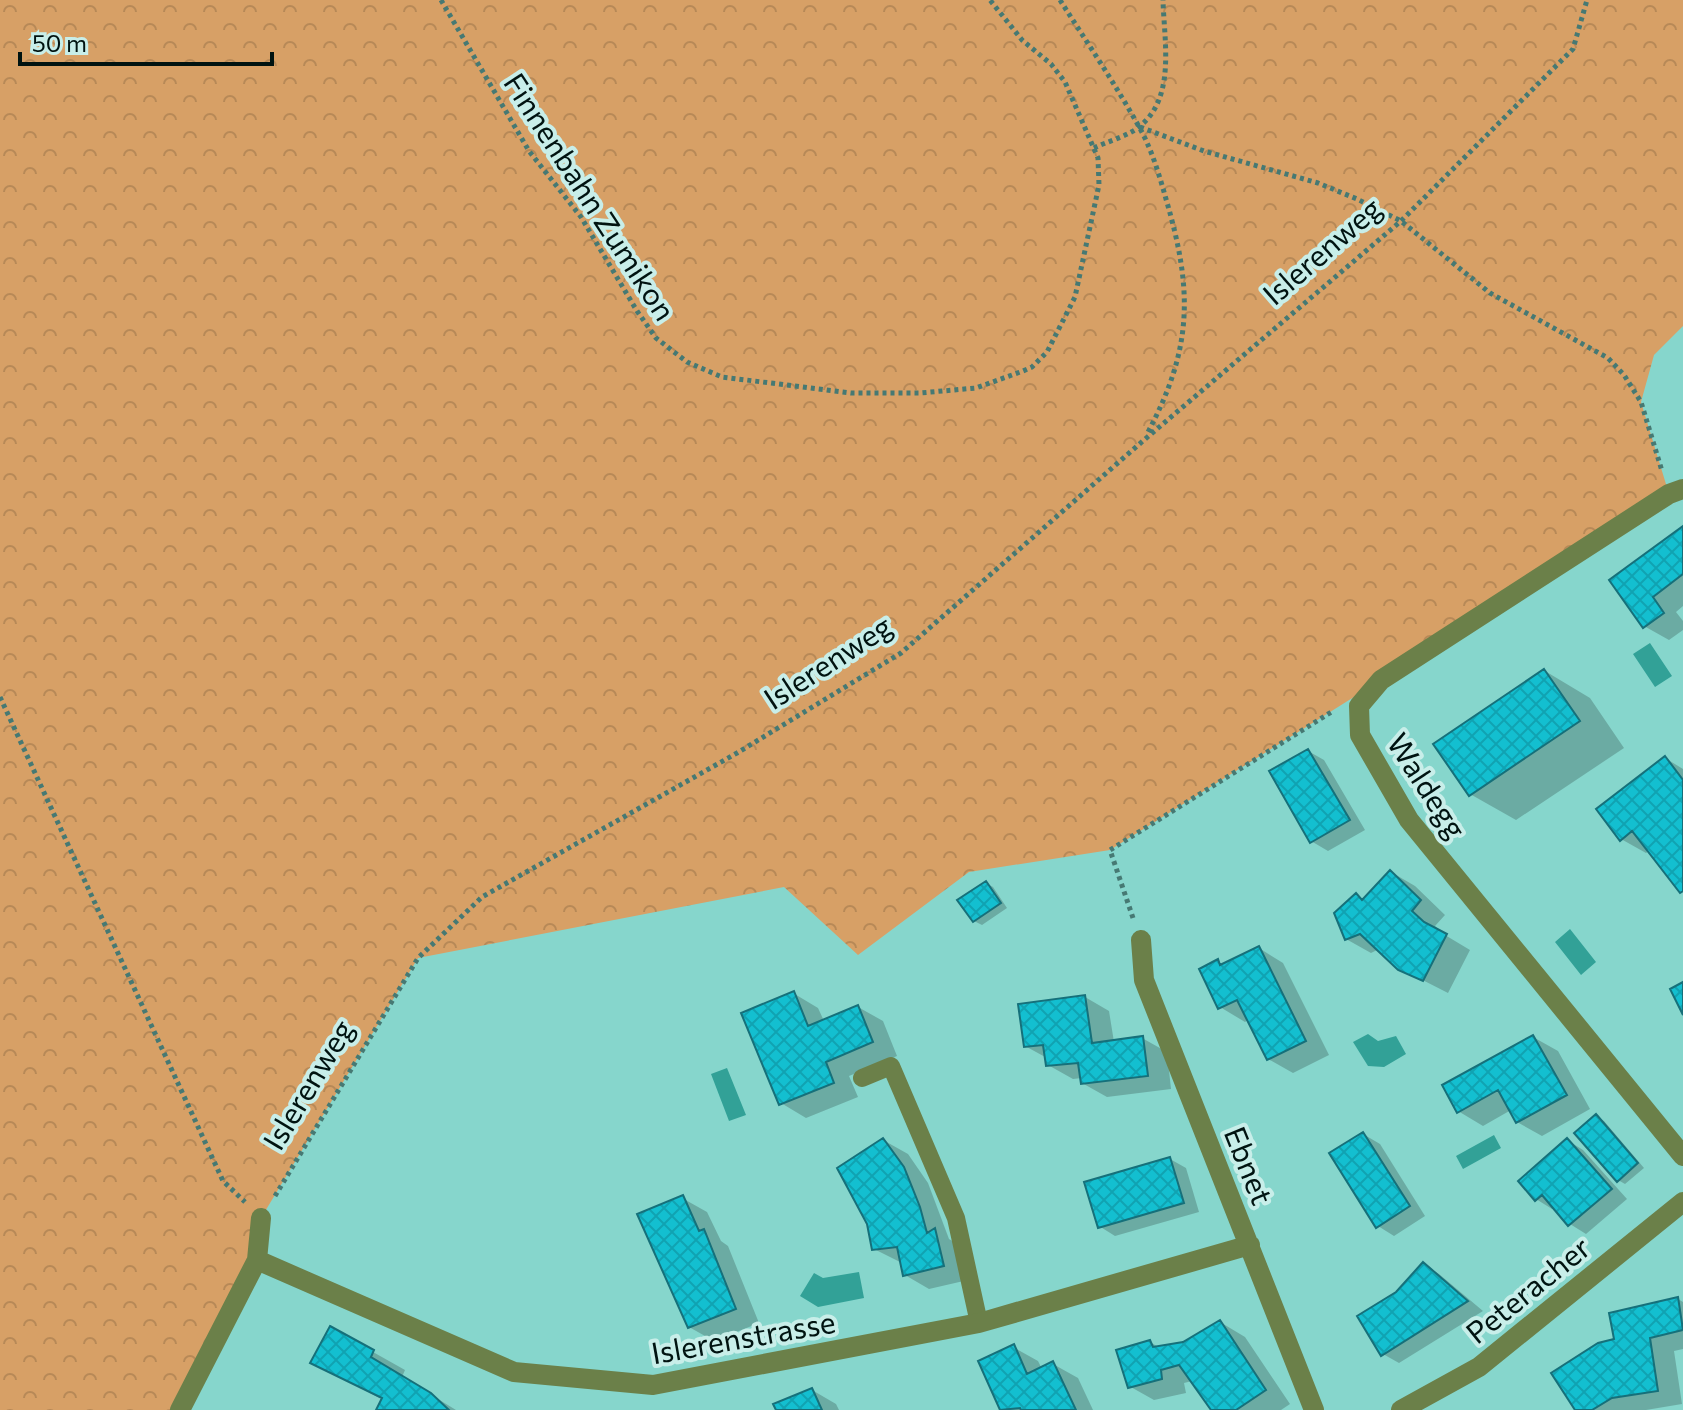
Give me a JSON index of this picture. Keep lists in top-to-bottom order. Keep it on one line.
{"streets":{"street":["Waldegg","Ebnet","Peteracher","Islerenstrasse"],"path":["Finnenbahn Zumikon","Islerenweg"]},"crossings":[["Ebnet","Islerenstrasse"]],"scale_bar":"50 m"}
